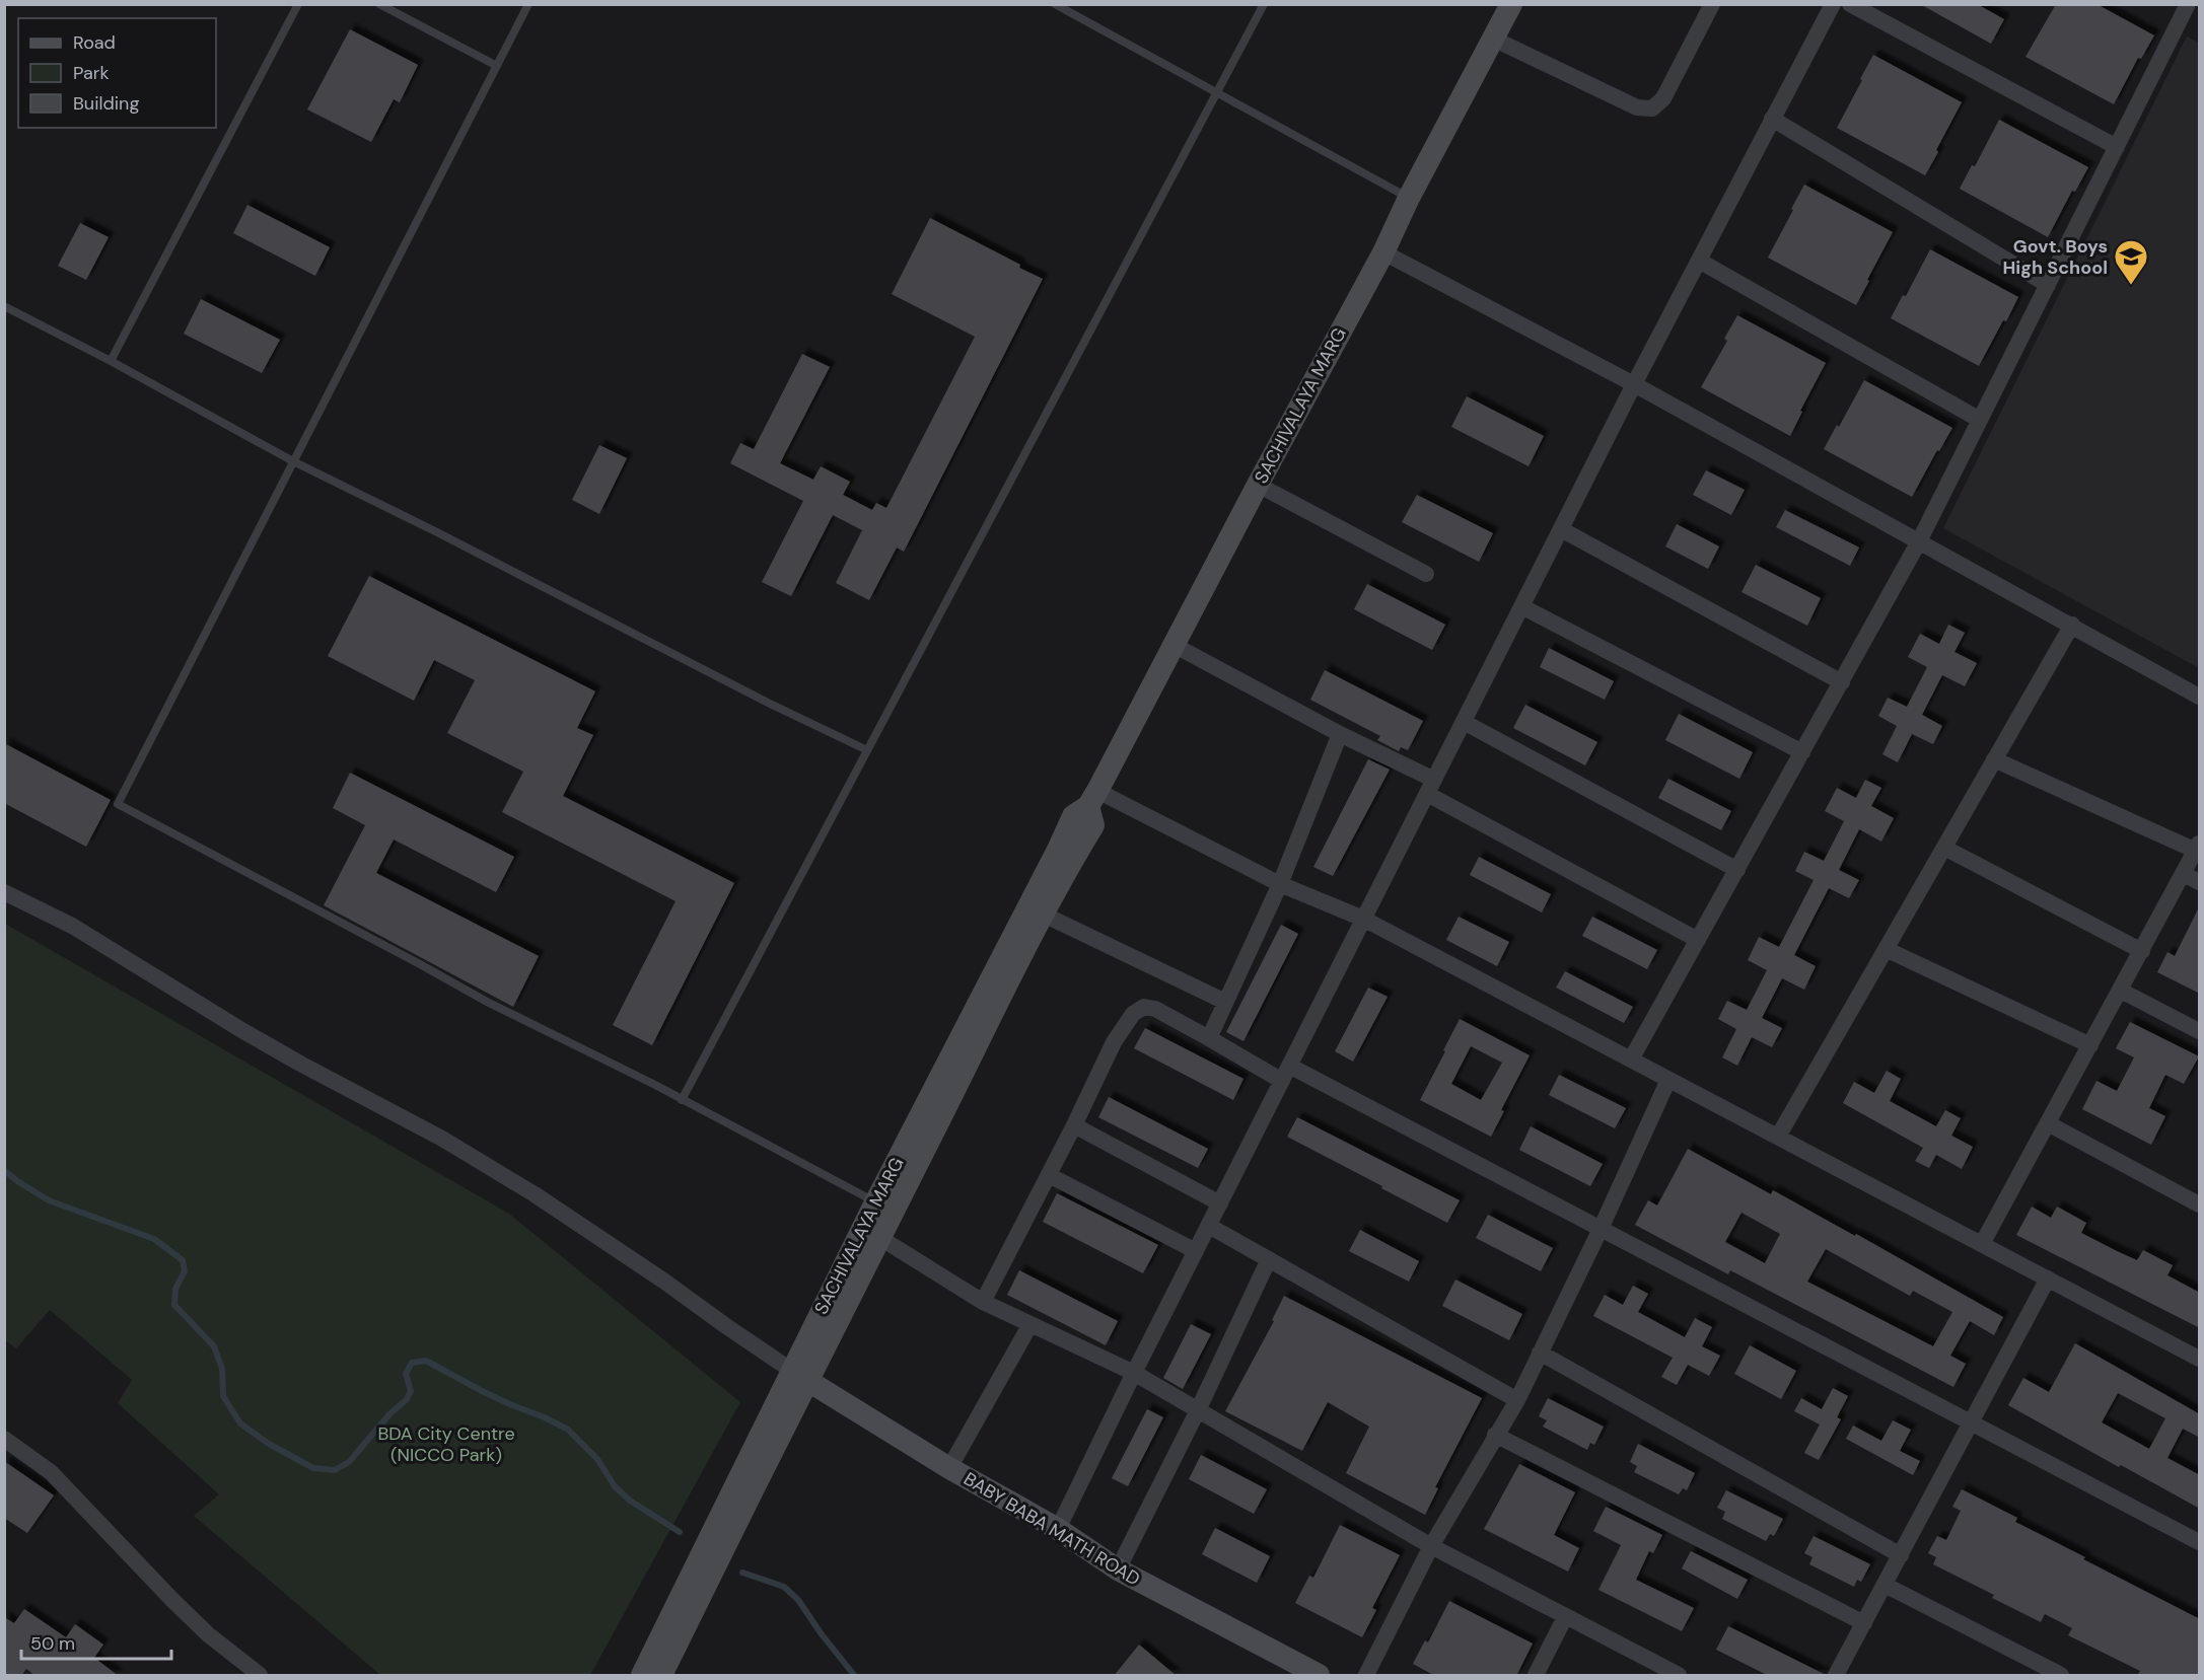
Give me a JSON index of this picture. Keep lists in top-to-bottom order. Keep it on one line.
{"streets":{"main road":["SACHIVALAYA MARG","BABY BABA MATH ROAD"]},"crossings":[["SACHIVALAYA MARG","BABY BABA MATH ROAD"]],"parks":["BDA City Centre (NICCO Park)"],"places":{"school or university":["Govt. Boys High School"]},"legend":["Road","Park","Building"],"scale_bar":"50 m"}
